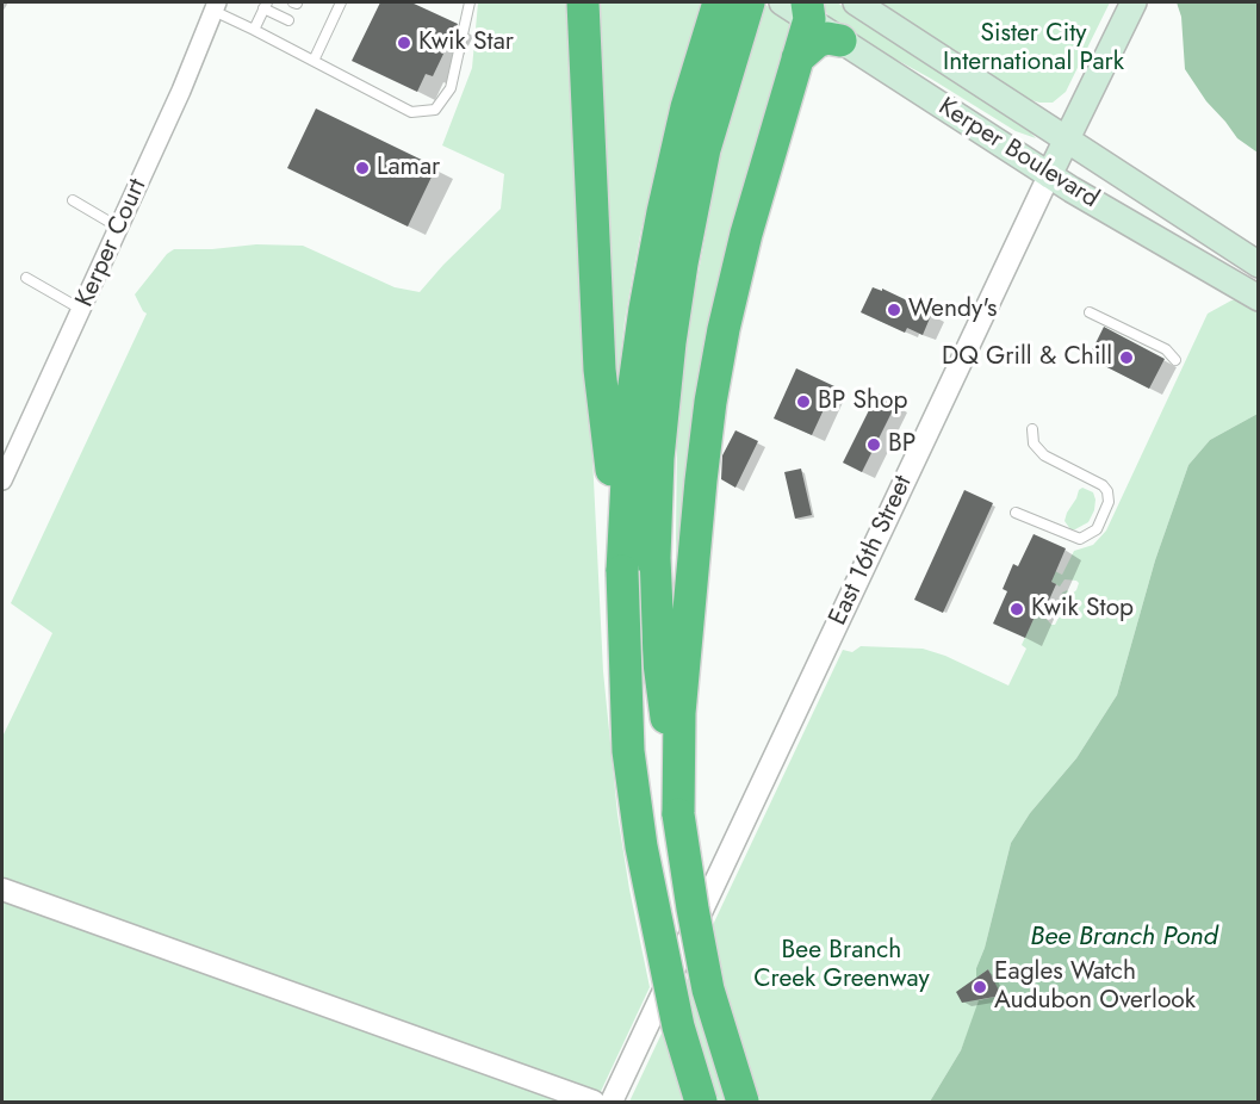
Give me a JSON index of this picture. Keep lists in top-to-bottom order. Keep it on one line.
{"streets":{"main road":["Kerper Boulevard","East 16th Street"],"street":["Kerper Court"]},"crossings":[["Kerper Boulevard","East 16th Street"]],"water":["Bee Branch Pond"],"parks":["Sister City International Park","Bee Branch Creek Greenway"],"places":["Kwik Star","Lamar","Wendy's","DQ Grill & Chill","BP Shop","BP","Kwik Stop","Eagles Watch Audubon Overlook"]}
